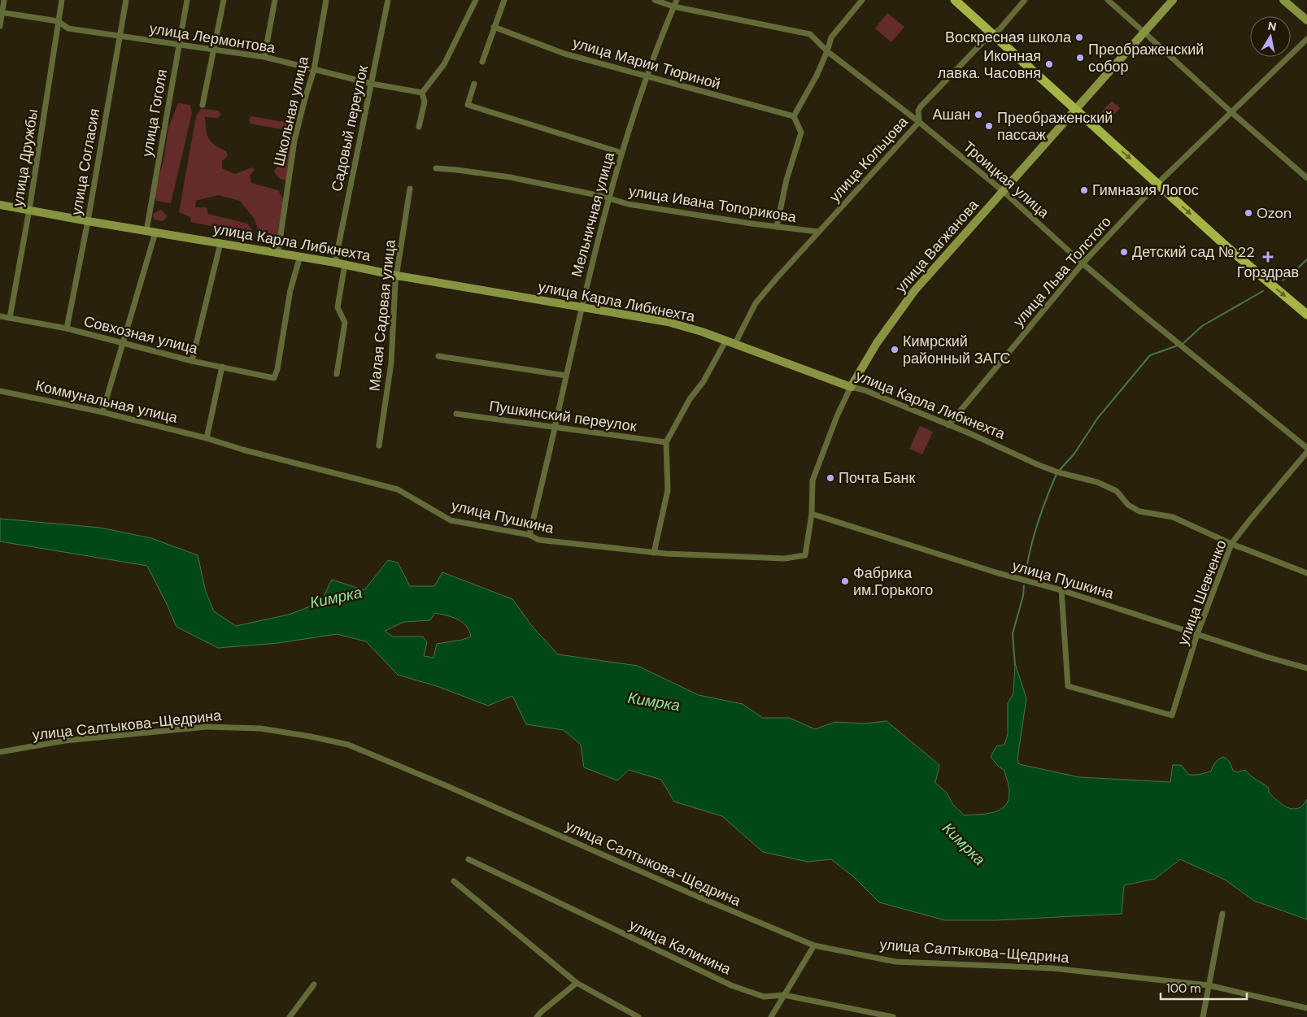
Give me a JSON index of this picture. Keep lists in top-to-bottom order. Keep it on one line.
{"streets":{"street":["улица Лермонтова","улица Марии Тюриной","Школьная улица","улица Гоголя","Садовый переулок","улица Дружбы","улица Кольцова","улица Согласия","Троицкая улица","улица Ивана Топорикова","Мельничная улица","улица Карла Либкнехта","улица Вагжанова","улица Льва Толстого","Малая Садовая улица","Совхозная улица","Коммунальная улица","Пушкинский переулок","улица Пушкина","улица Шевченко","улица Салтыкова-Щедрина","улица Калинина"]},"crossings":[["улица Лермонтова","Школьная улица"],["улица Лермонтова","улица Гоголя"],["улица Лермонтова","Садовый переулок"],["улица Лермонтова","улица Дружбы"],["улица Лермонтова","улица Согласия"],["улица Марии Тюриной","Мельничная улица"],["Школьная улица","улица Карла Либкнехта"],["улица Гоголя","улица Карла Либкнехта"],["Садовый переулок","улица Карла Либкнехта"],["улица Дружбы","улица Карла Либкнехта"],["улица Дружбы","Совхозная улица"],["улица Кольцова","Троицкая улица"],["улица Кольцова","улица Ивана Топорикова"],["улица Кольцова","улица Карла Либкнехта"],["улица Согласия","улица Карла Либкнехта"],["улица Согласия","Совхозная улица"],["Троицкая улица","Мельничная улица"],["Троицкая улица","улица Вагжанова"],["Троицкая улица","улица Льва Толстого"],["улица Ивана Топорикова","Мельничная улица"],["Мельничная улица","улица Карла Либкнехта"],["Мельничная улица","Пушкинский переулок"],["Мельничная улица","улица Пушкина"],["улица Карла Либкнехта","улица Вагжанова"],["улица Карла Либкнехта","улица Льва Толстого"],["улица Карла Либкнехта","Малая Садовая улица"],["улица Карла Либкнехта","Совхозная улица"],["улица Карла Либкнехта","улица Шевченко"],["улица Вагжанова","улица Пушкина"],["Коммунальная улица","улица Пушкина"],["улица Пушкина","улица Шевченко"]],"water":["Кимрка"],"places":{"other":["Воскресная школа","Преображенский собор","Иконная лавка. Часовня","Ашан","Преображенский пассаж","Гимназия Логос","Ozon","Детский сад № 22","Кимрский районный ЗАГС","Почта Банк","Фабрика им.Горького"],"health":["Горздрав"]},"scale_bar":"100 m","north":"top"}
